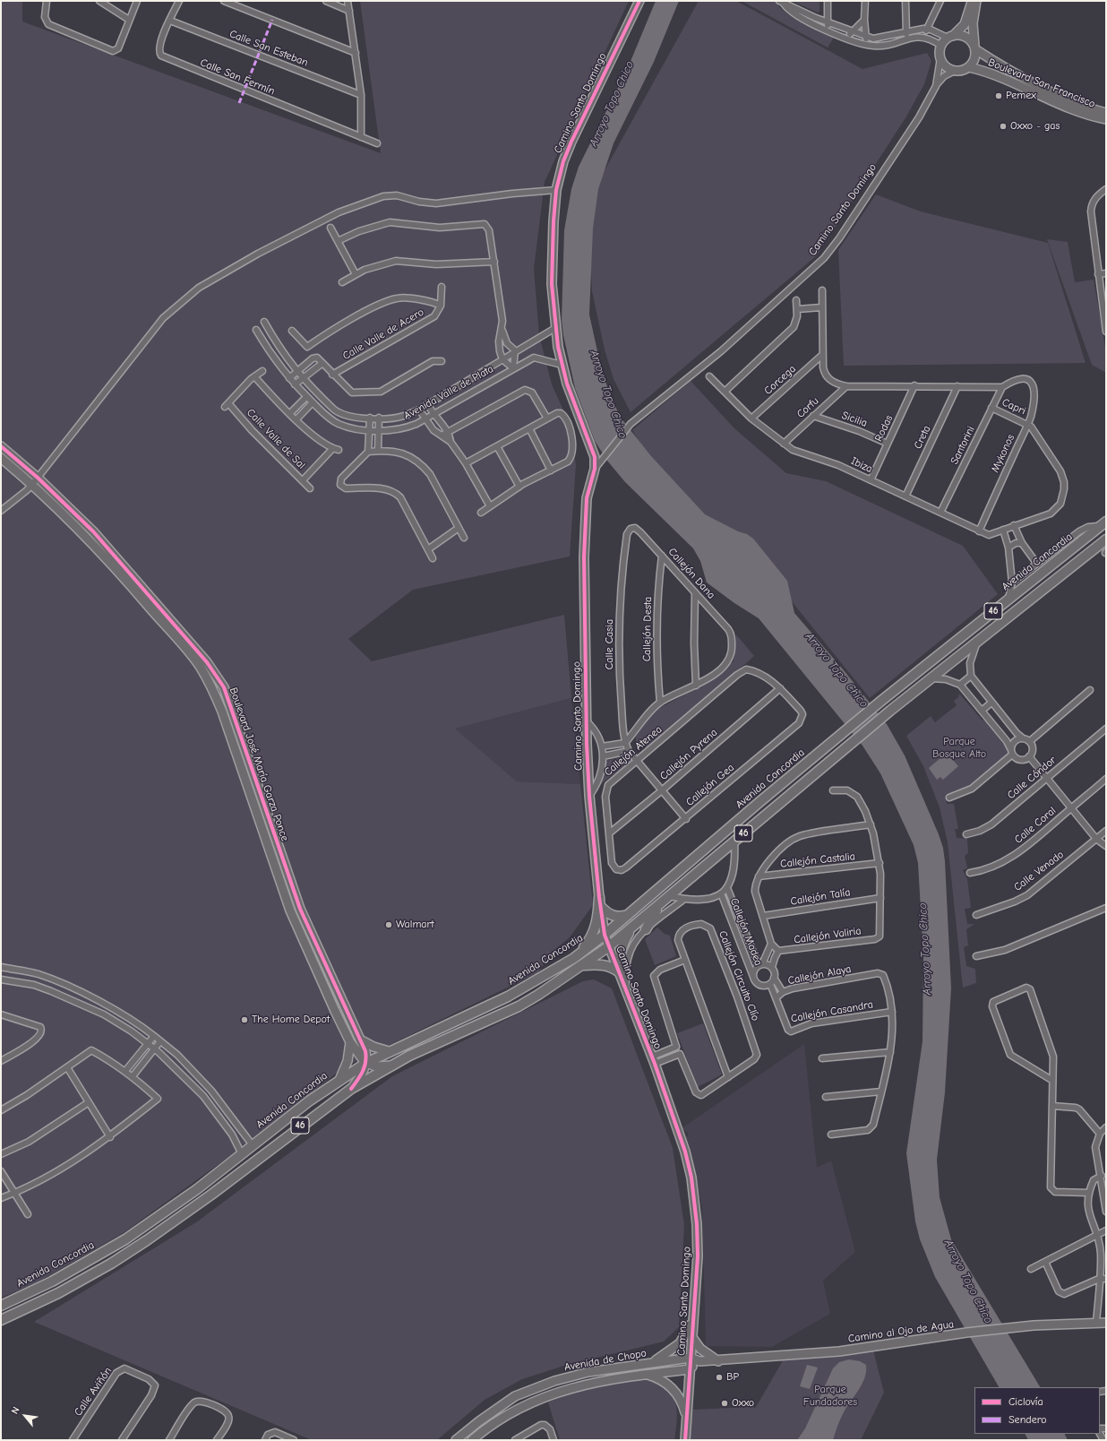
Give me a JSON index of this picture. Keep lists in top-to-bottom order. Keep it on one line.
{"streets":{"main road":["Avenida Concordia","46"],"street":["Calle San Esteban","Calle San Fermín","Boulevard San Francisco","Camino Santo Domingo","Calle Valle de Acero","Corcega","Avenida Valle de Plata","Capri","Corfu","Sicilia","Rodas","Creta","Calle Valle de Sal","Santorini","Mykonos","Ibiza","Callejón Dana","Callejón Desta","Calle Casia","Callejón Atenea","Callejón Pyrena","Boulevard José María Garza Ponce","Calle Cóndor","Callejón Gea","Calle Coral","Callejón Castalia","Calle Venado","Callejón Talía","Callejón Madea","Callejón Valiria","Callejón Alaya","Callejón Circuito Clío","Callejón Casandra","Camino al Ojo de Agua","Avenida de Chopo","Calle Aviñón"]},"crossings":[["Calle San Esteban","Calle San Fermín"],["Boulevard San Francisco","Camino Santo Domingo"],["Camino Santo Domingo","Avenida Valle de Plata"],["Camino Santo Domingo","Avenida Concordia"],["Camino Santo Domingo","Callejón Circuito Clío"],["Camino Santo Domingo","Camino al Ojo de Agua"],["Camino Santo Domingo","Avenida de Chopo"],["Corcega","Ibiza"],["Capri","Santorini"],["Capri","Mykonos"],["Capri","Ibiza"],["Corfu","Sicilia"],["Corfu","Ibiza"],["Sicilia","Rodas"],["Rodas","Ibiza"],["Creta","Ibiza"],["Santorini","Mykonos"],["Santorini","Ibiza"],["Mykonos","Ibiza"],["Avenida Concordia","Boulevard José María Garza Ponce"],["Callejón Dana","Callejón Desta"],["Callejón Dana","Calle Casia"],["Calle Casia","Callejón Atenea"],["Calle Casia","Callejón Pyrena"],["Calle Casia","Callejón Gea"],["Callejón Atenea","Callejón Pyrena"],["Callejón Atenea","Callejón Gea"],["Callejón Pyrena","Callejón Gea"],["Callejón Talía","Callejón Valiria"],["Callejón Madea","Callejón Alaya"],["Callejón Alaya","Callejón Casandra"],["Camino al Ojo de Agua","Avenida de Chopo"]],"water":["Arroyo Topo Chico"],"parks":["Parque Bosque Alto","Parque Fundadores"],"places":["Pemex","Oxxo - gas","Walmart","The Home Depot","BP","Oxxo"],"legend":["Ciclovía","Sendero"],"north":"top left"}
